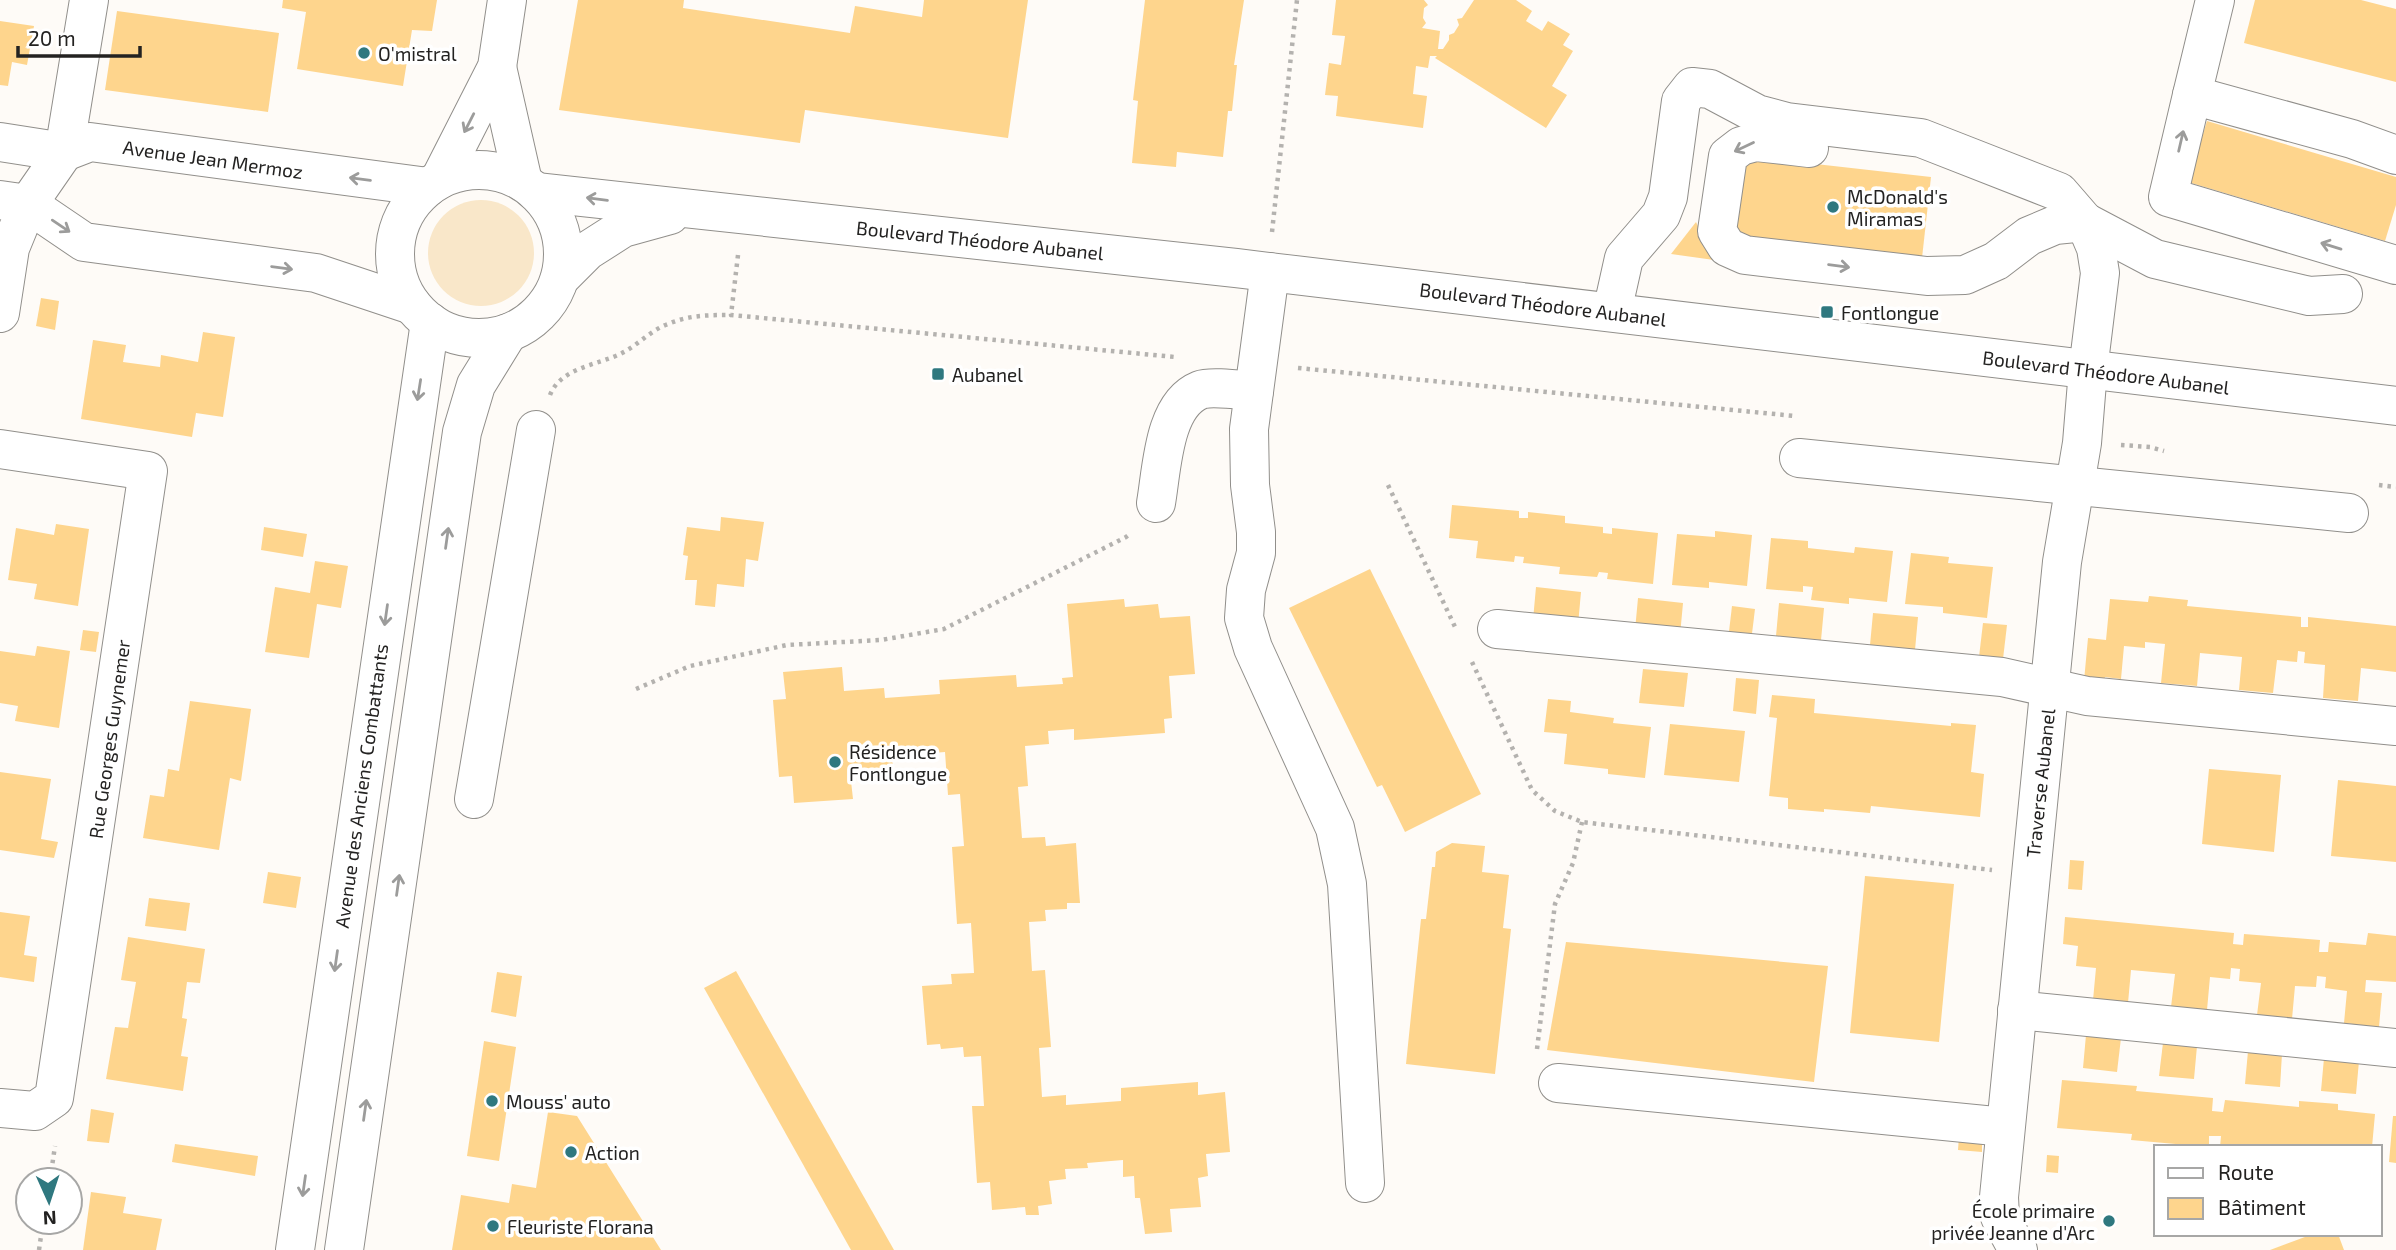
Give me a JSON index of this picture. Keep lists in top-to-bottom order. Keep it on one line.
{"streets":{"street":["Avenue Jean Mermoz","Boulevard Théodore Aubanel","Rue Georges Guynemer","Traverse Aubanel","Avenue des Anciens Combattants"]},"crossings":[["Avenue Jean Mermoz","Boulevard Théodore Aubanel"],["Avenue Jean Mermoz","Avenue des Anciens Combattants"],["Boulevard Théodore Aubanel","Traverse Aubanel"],["Boulevard Théodore Aubanel","Avenue des Anciens Combattants"]],"places":{"other":["O'mistral","McDonald's Miramas","Résidence Fontlongue","Mouss' auto","Action","École primaire privée Jeanne d'Arc","Fleuriste Florana"],"transit":["Fontlongue","Aubanel"]},"legend":["Route","Bâtiment"],"scale_bar":"20 m","north":"bottom"}
